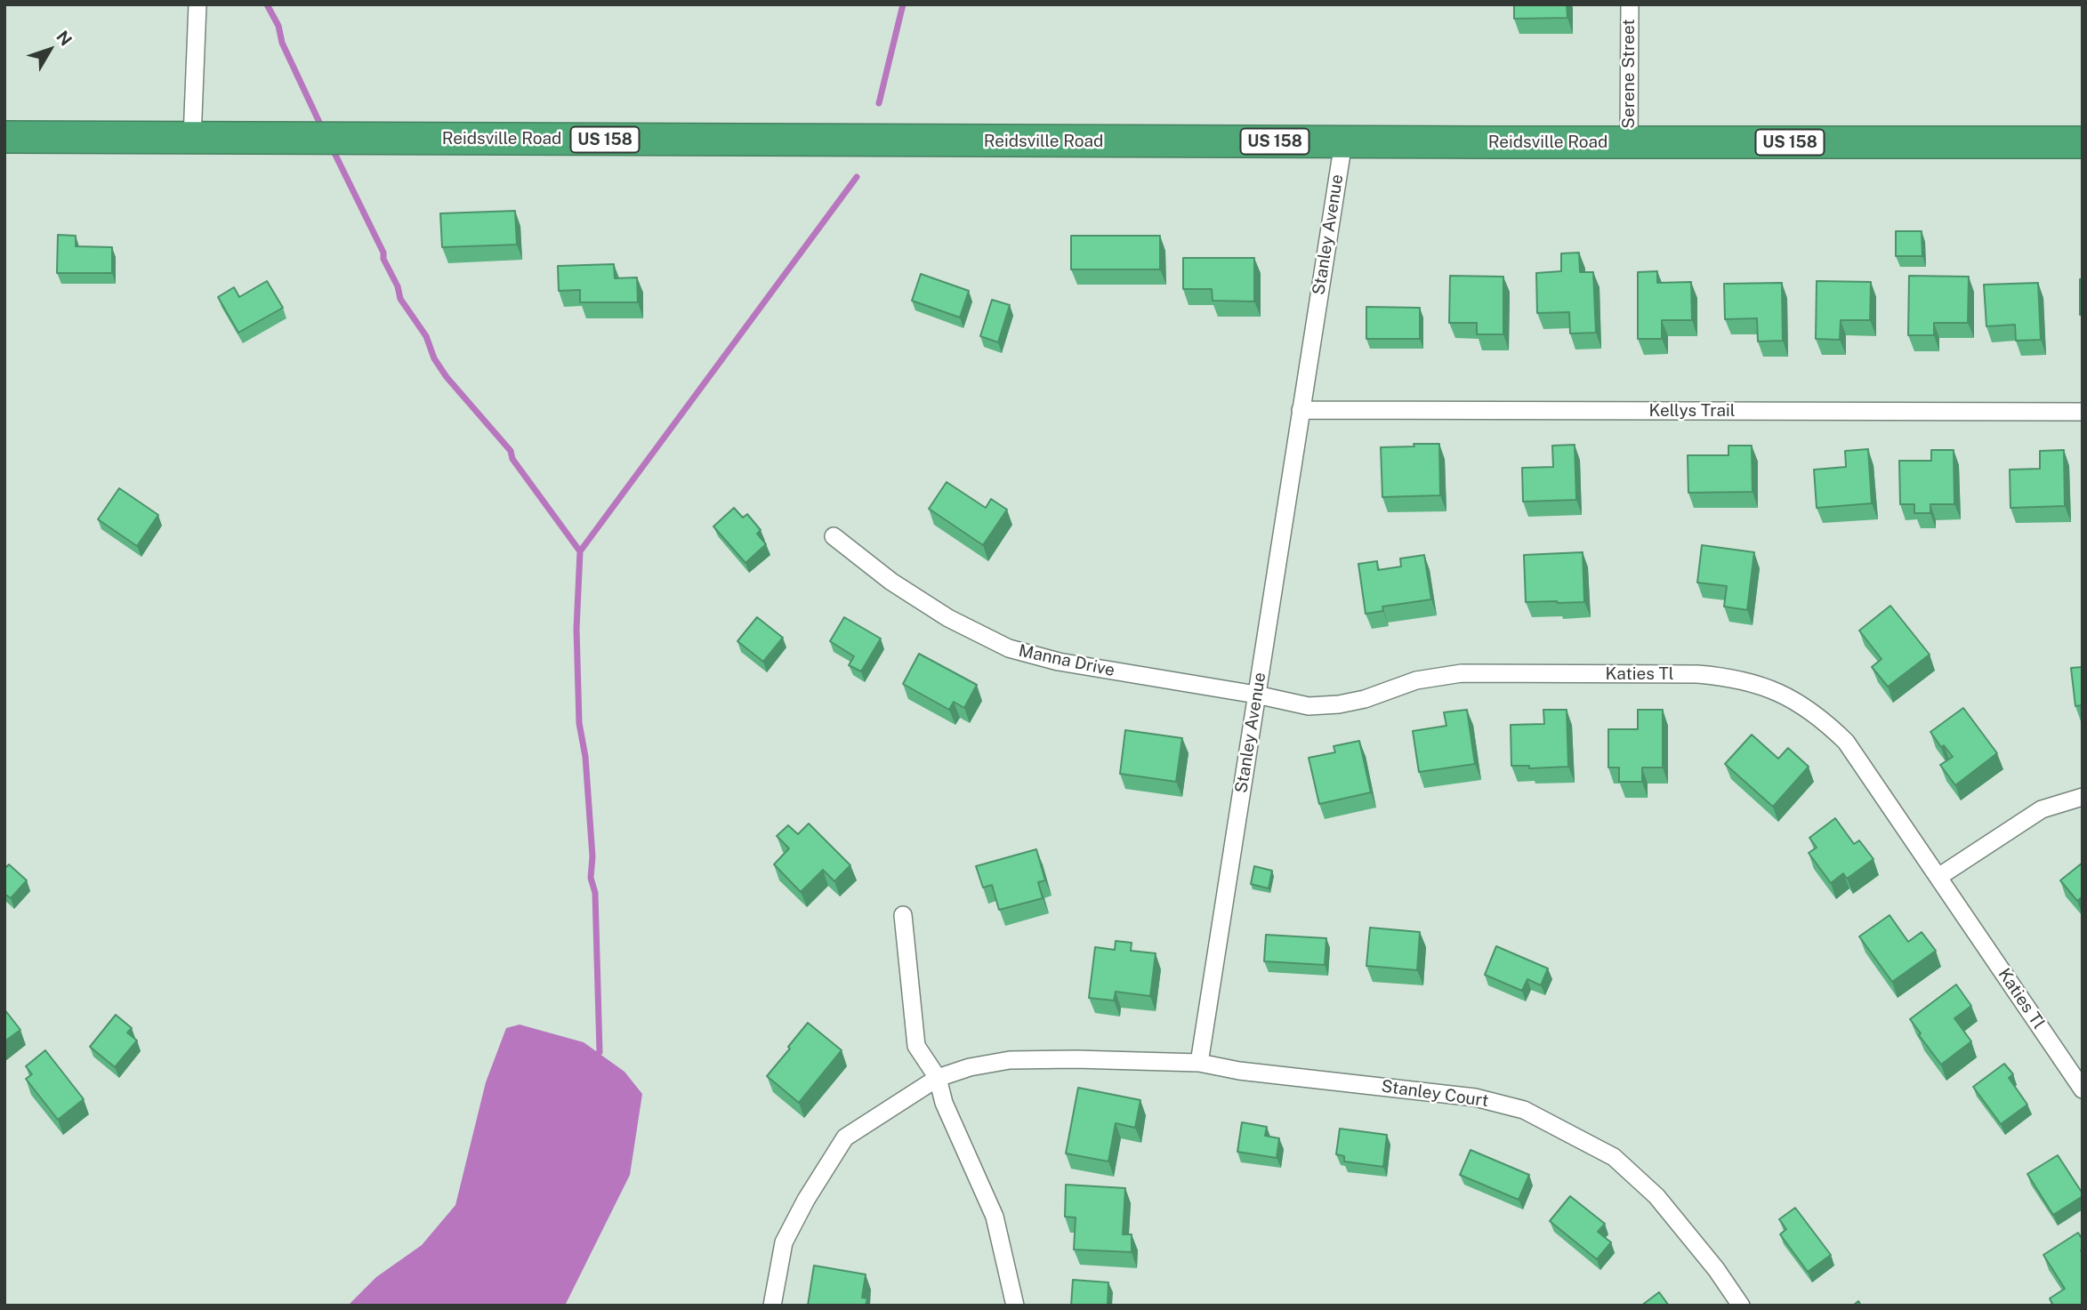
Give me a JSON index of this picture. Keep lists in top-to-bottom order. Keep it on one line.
{"streets":{"highway":["Reidsville Road","US 158"],"street":["Serene Street","Stanley Avenue","Kellys Trail","Manna Drive","Katies Tl","Stanley Court"]},"crossings":[["Serene Street","Reidsville Road"],["Reidsville Road","Stanley Avenue"],["Stanley Avenue","Kellys Trail"],["Stanley Avenue","Manna Drive"],["Stanley Avenue","Katies Tl"],["Stanley Avenue","Stanley Court"],["Manna Drive","Katies Tl"]],"north":"top right"}
